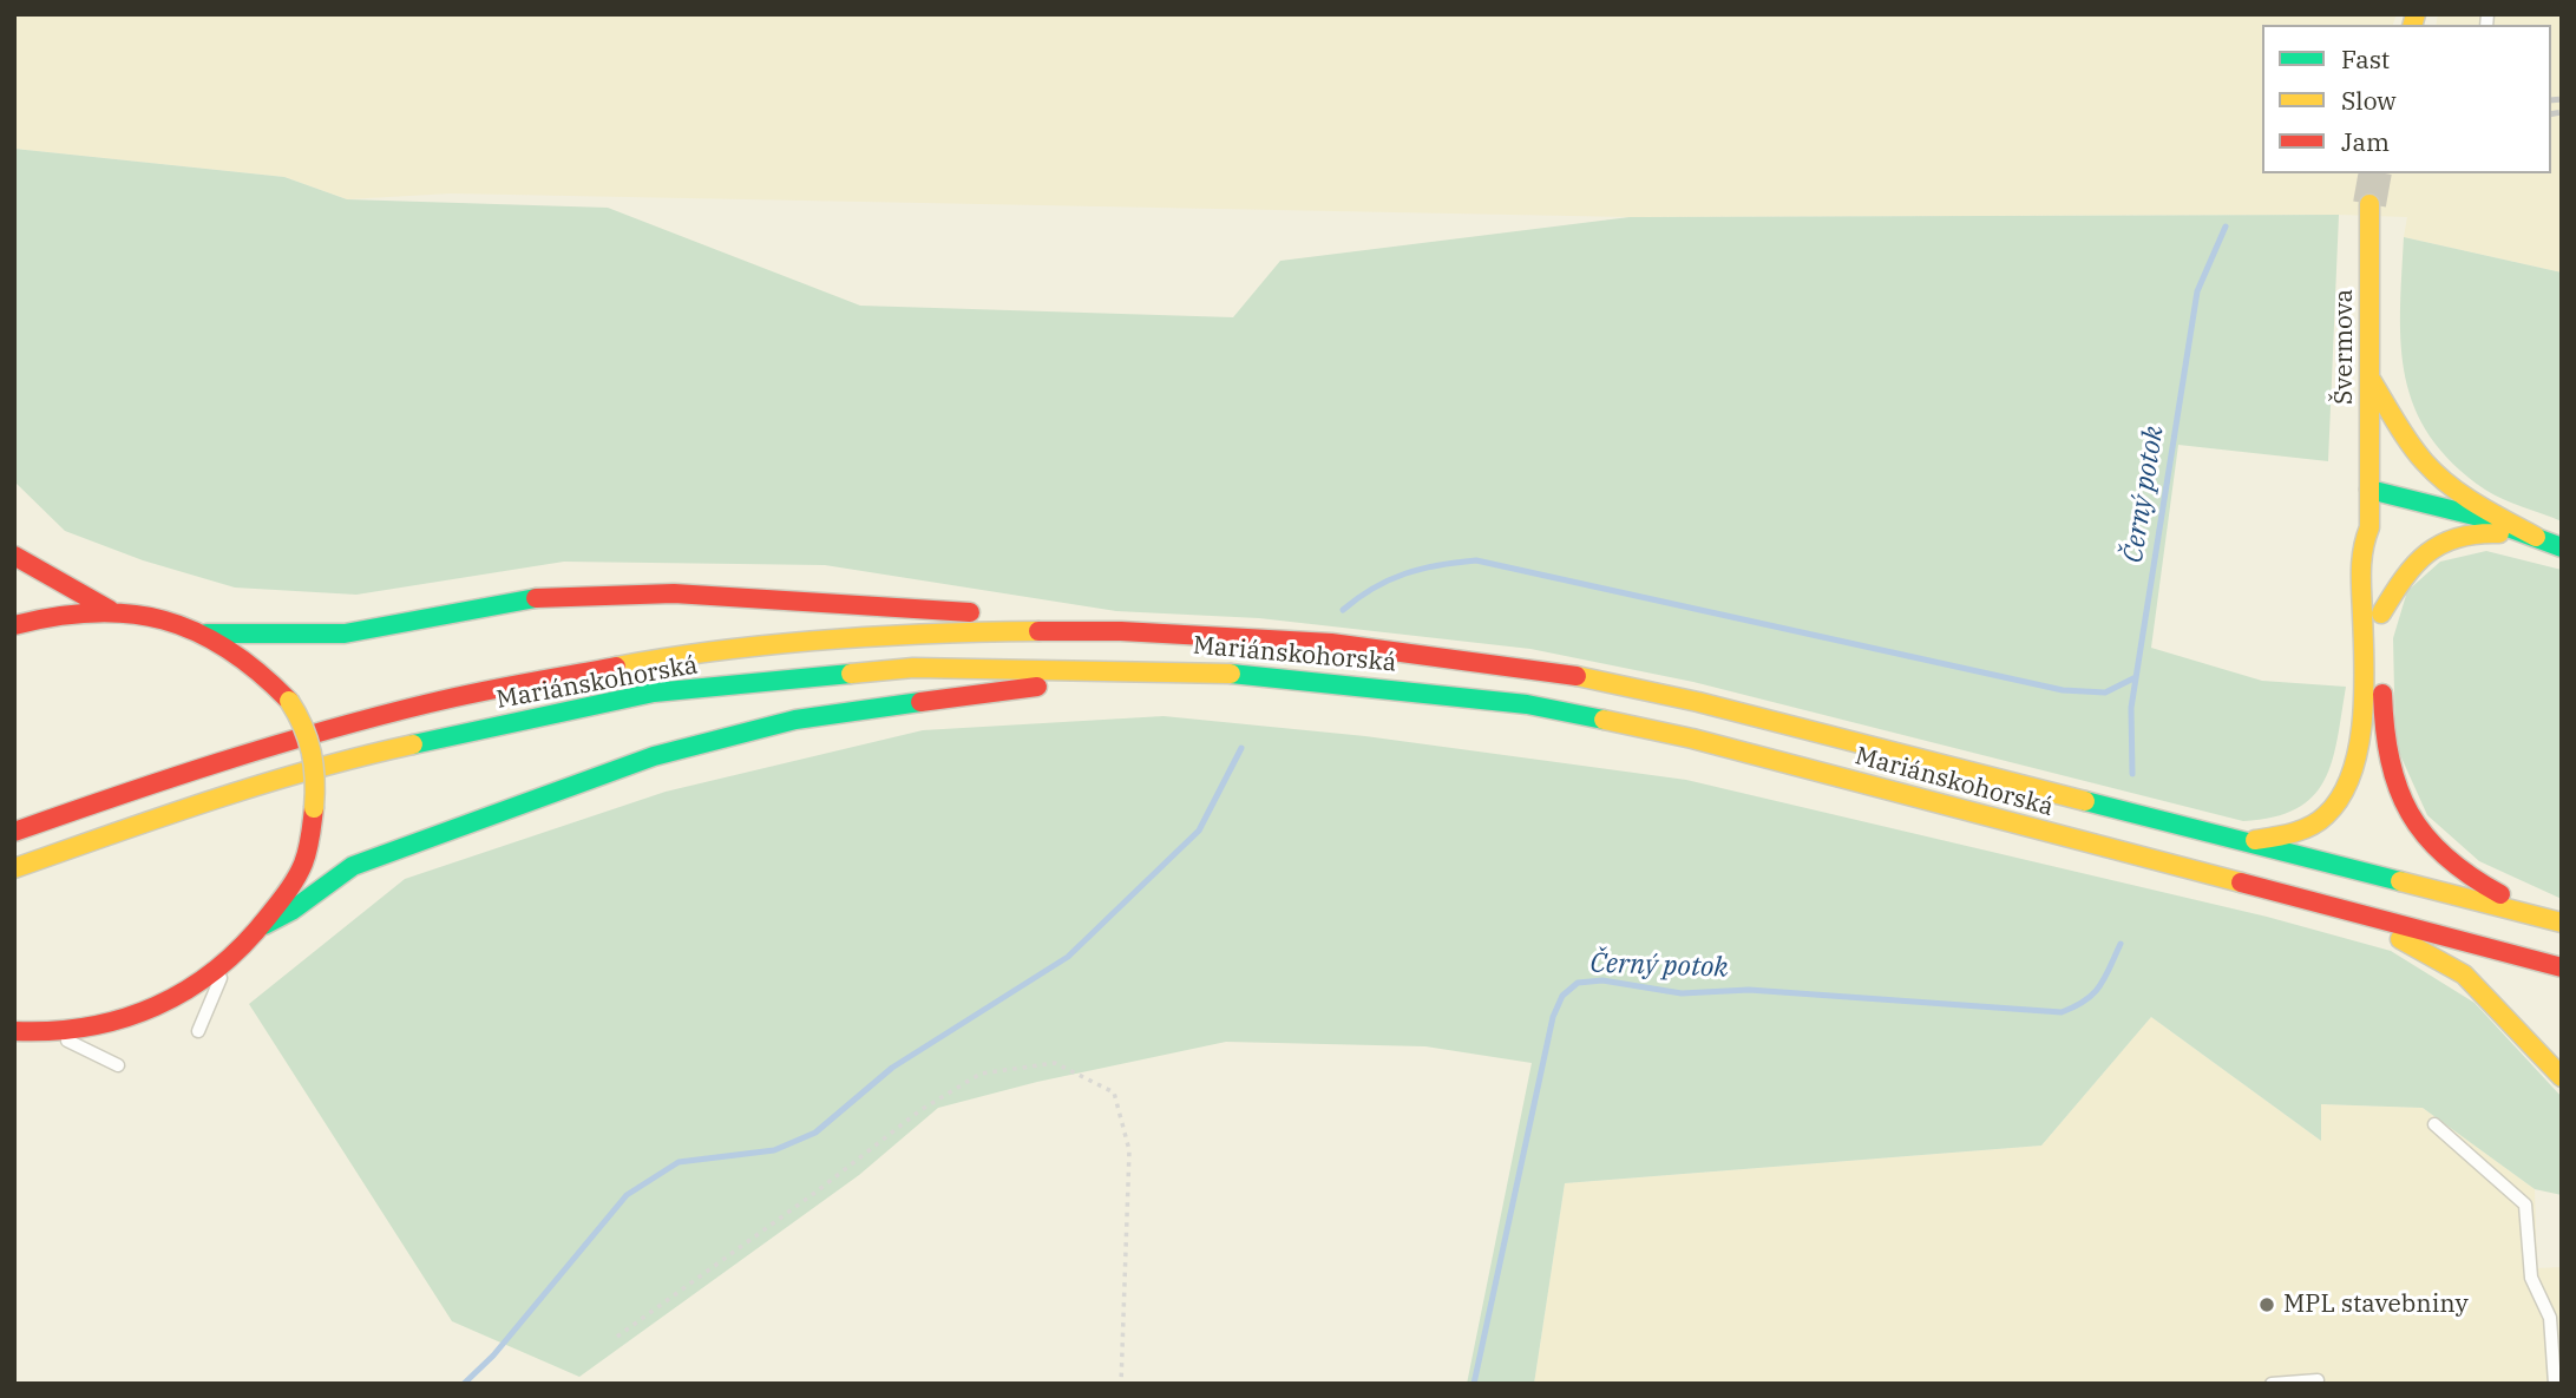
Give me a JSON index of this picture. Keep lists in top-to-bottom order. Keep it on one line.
{"streets":{"main road":["Švermova","Mariánskohorská"]},"water":["Černý potok"],"places":["MPL stavebniny"],"legend":["Fast","Slow","Jam"]}
